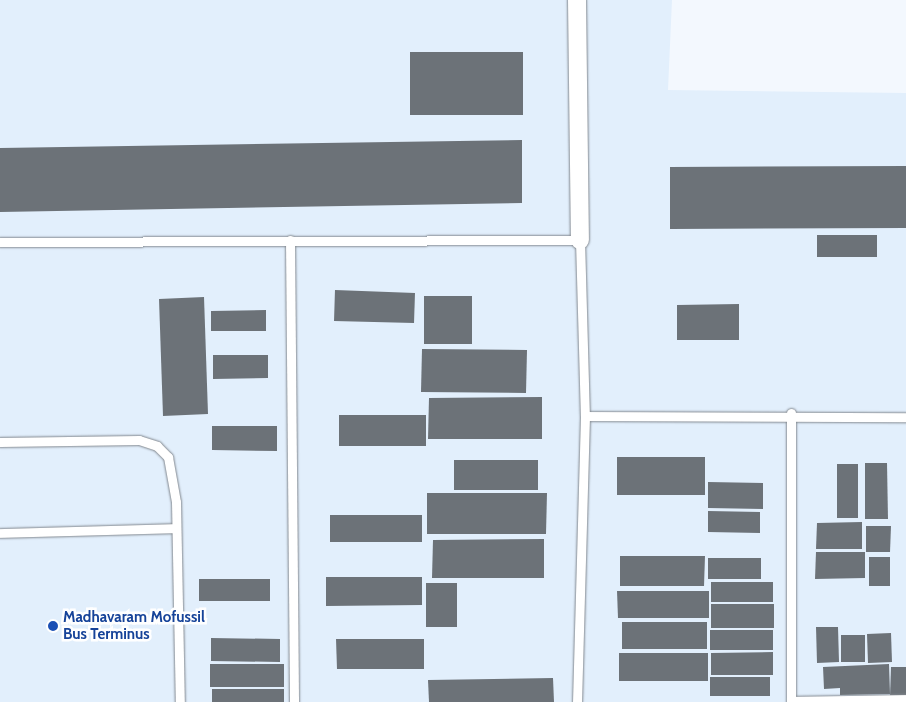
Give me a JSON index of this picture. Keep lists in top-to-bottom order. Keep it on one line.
{"places":["Madhavaram Mofussil Bus Terminus"]}
